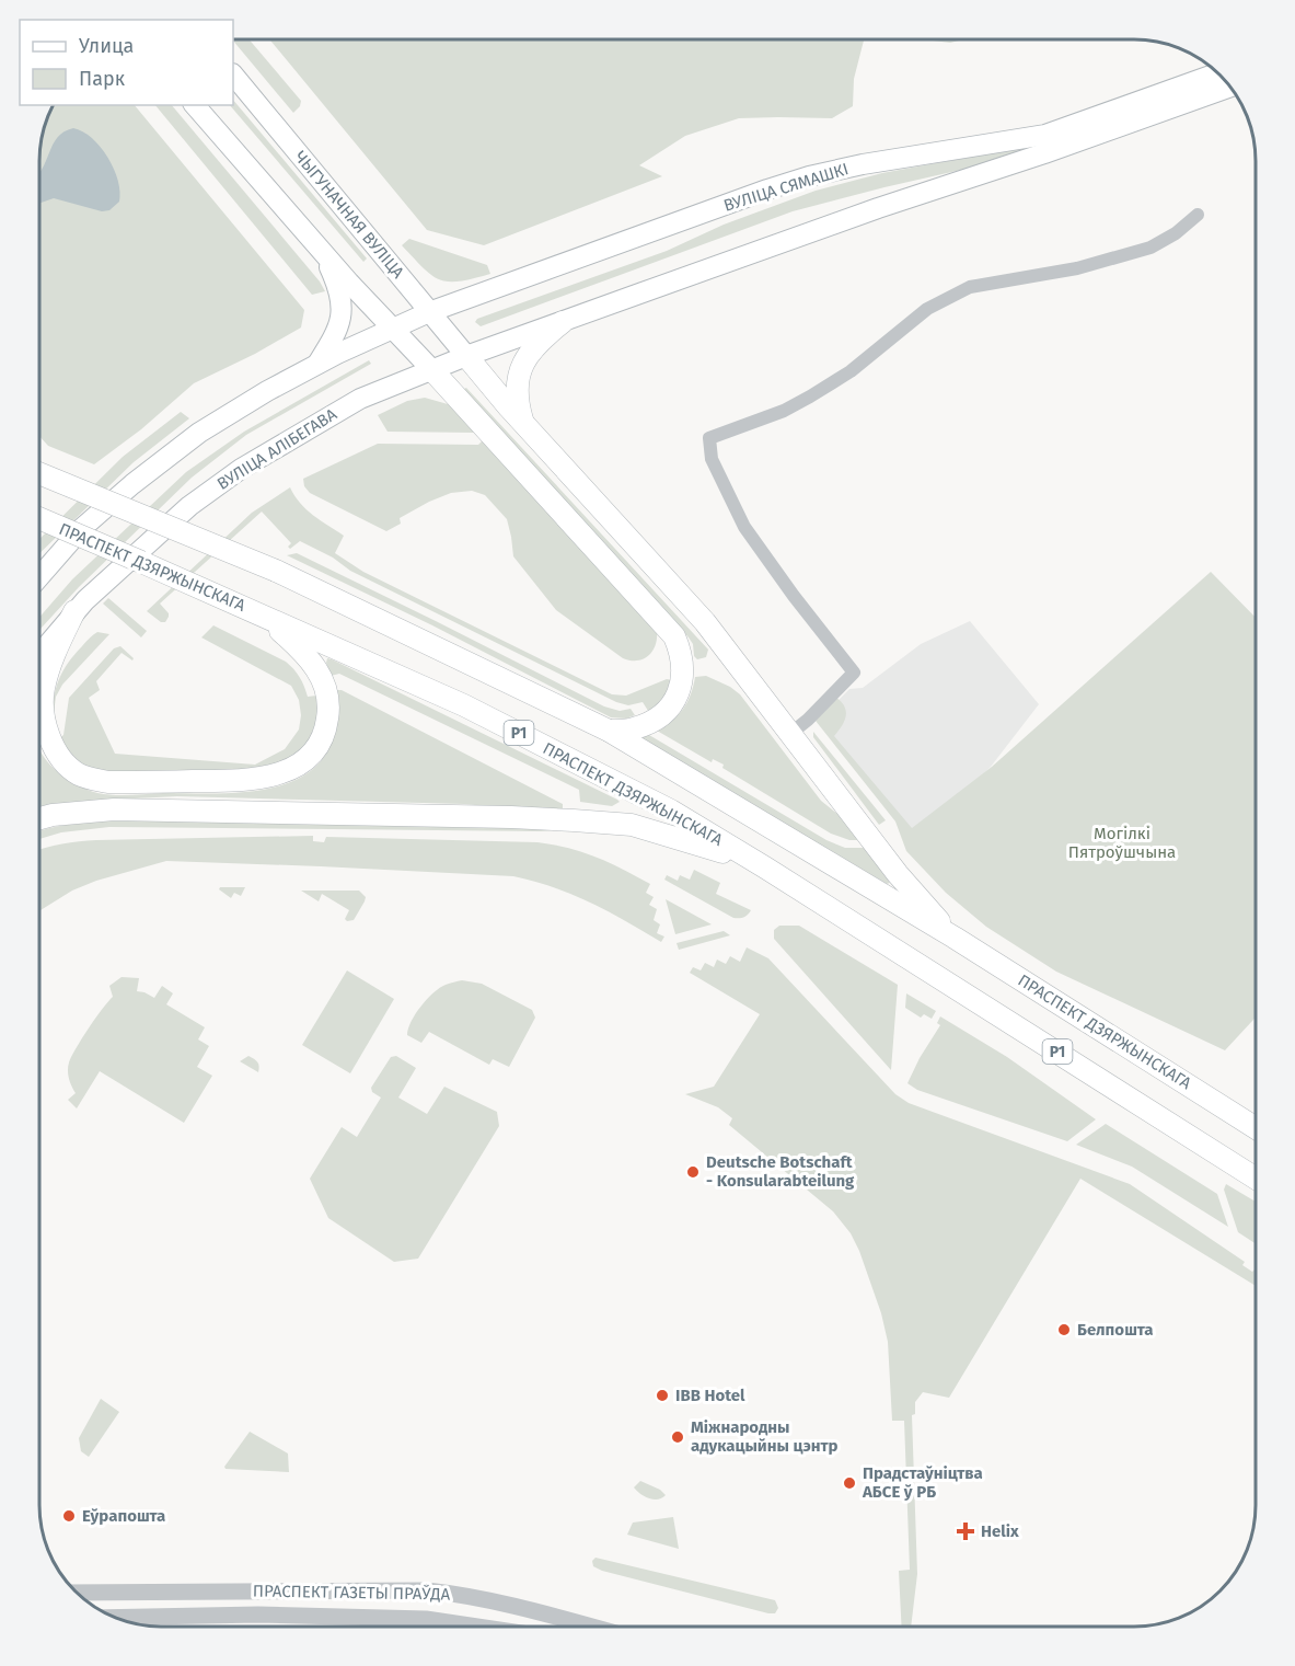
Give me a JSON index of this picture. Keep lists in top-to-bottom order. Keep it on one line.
{"streets":{"main road":["ВУЛІЦА СЯМАШКІ","ЧЫГУНАЧНАЯ ВУЛІЦА","ВУЛІЦА АЛІБЕГАВА","ПРАСПЕКТ ДЗЯРЖЫНСКАГА","Р1"],"street":["ПРАСПЕКТ ГАЗЕТЫ ПРАЎДА"]},"crossings":[["ВУЛІЦА СЯМАШКІ","ЧЫГУНАЧНАЯ ВУЛІЦА"],["ЧЫГУНАЧНАЯ ВУЛІЦА","Р1"],["ПРАСПЕКТ ДЗЯРЖЫНСКАГА","Р1"]],"parks":["Могілкі Пятроўшчына"],"places":{"other":["Deutsche Botschaft - Konsularabteilung","Белпошта","IBB Hotel","Міжнародны адукацыйны цэнтр","Прадстаўніцтва АБСЕ ў РБ","Еўрапошта"],"health":["Helix"]},"legend":["Улица","Парк"]}
